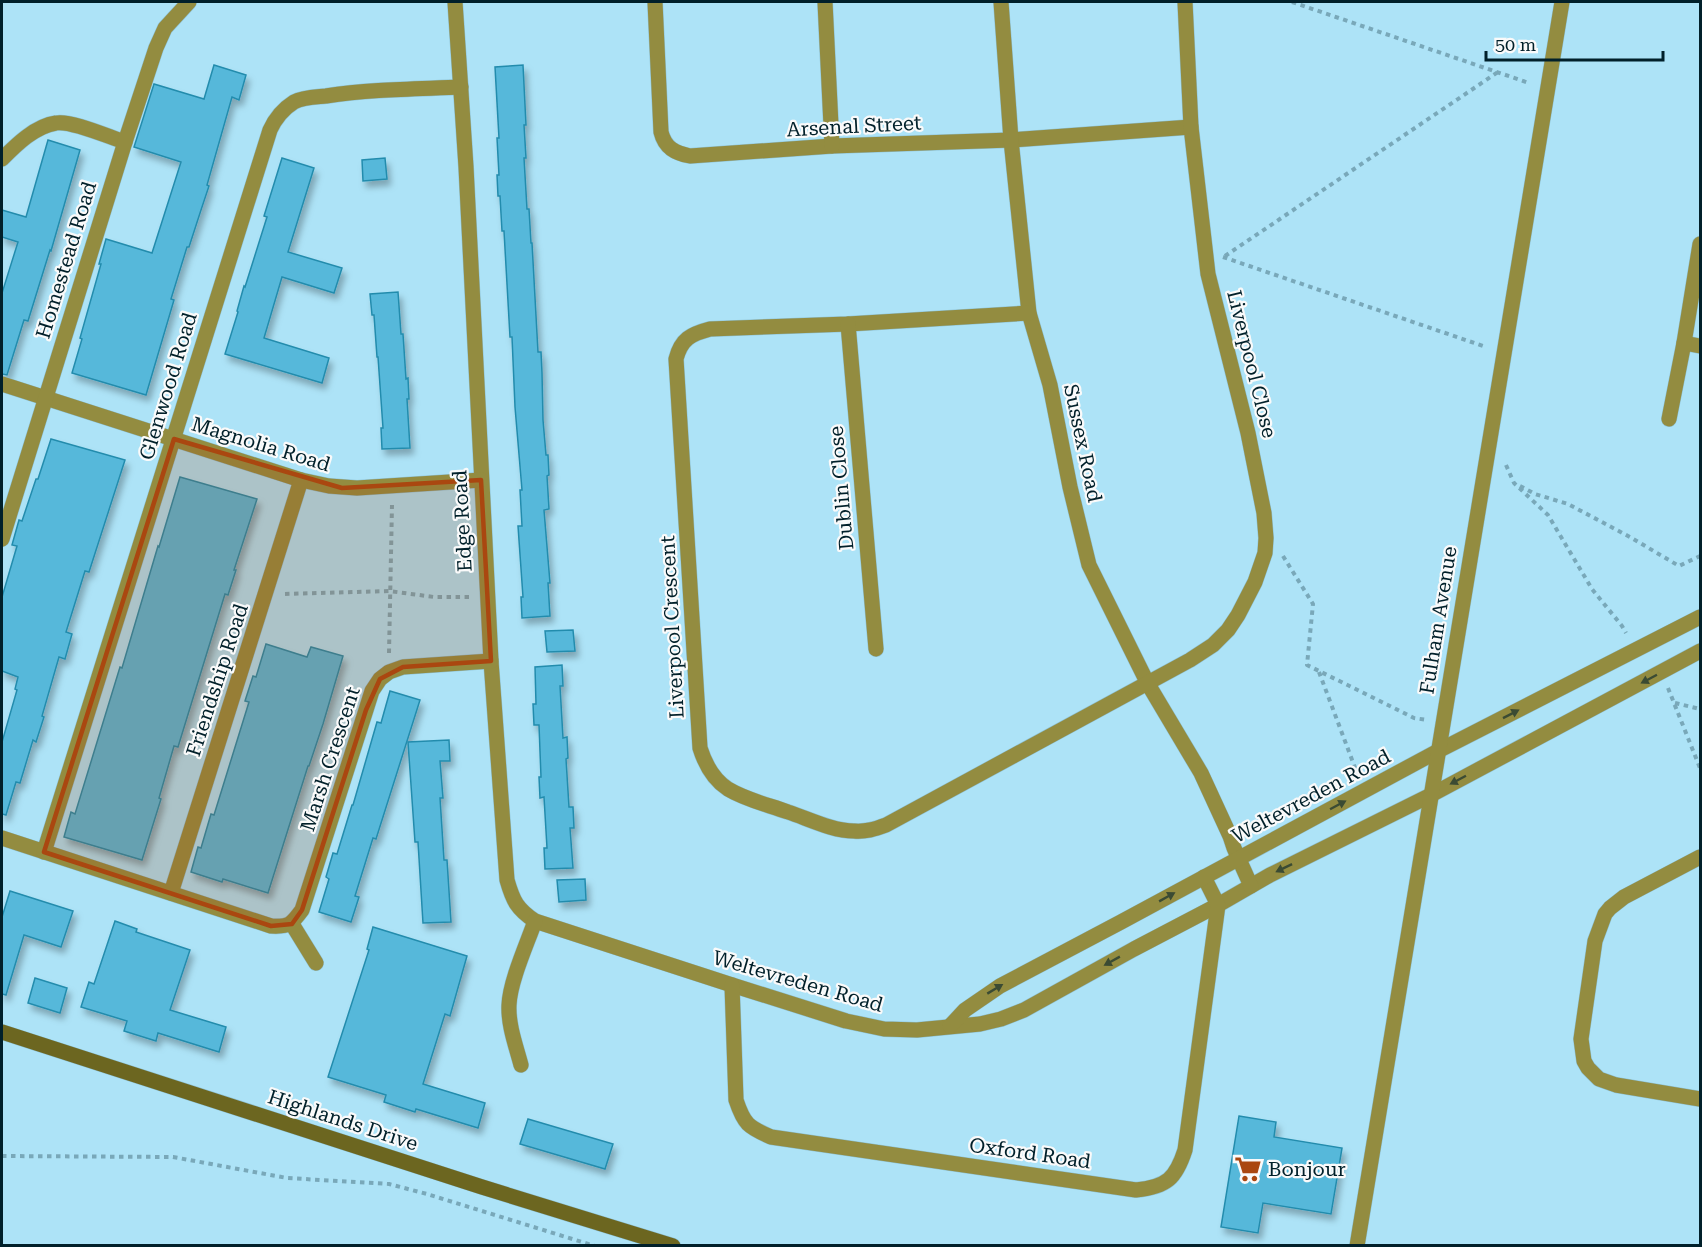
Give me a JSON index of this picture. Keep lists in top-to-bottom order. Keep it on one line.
{"streets":{"main road":["Highlands Drive"],"street":["Arsenal Street","Homestead Road","Liverpool Close","Glenwood Road","Sussex Road","Magnolia Road","Dublin Close","Edge Road","Fulham Avenue","Liverpool Crescent","Friendship Road","Marsh Crescent","Weltevreden Road","Oxford Road"]},"crossings":[["Arsenal Street","Liverpool Close"],["Arsenal Street","Sussex Road"],["Homestead Road","Magnolia Road"],["Liverpool Close","Sussex Road"],["Liverpool Close","Liverpool Crescent"],["Glenwood Road","Magnolia Road"],["Glenwood Road","Edge Road"],["Sussex Road","Liverpool Crescent"],["Sussex Road","Weltevreden Road"],["Magnolia Road","Edge Road"],["Magnolia Road","Friendship Road"],["Dublin Close","Liverpool Crescent"],["Edge Road","Weltevreden Road"],["Fulham Avenue","Weltevreden Road"],["Weltevreden Road","Oxford Road"]],"places":{"supermarket":["Bonjour"]},"scale_bar":"50 m"}
